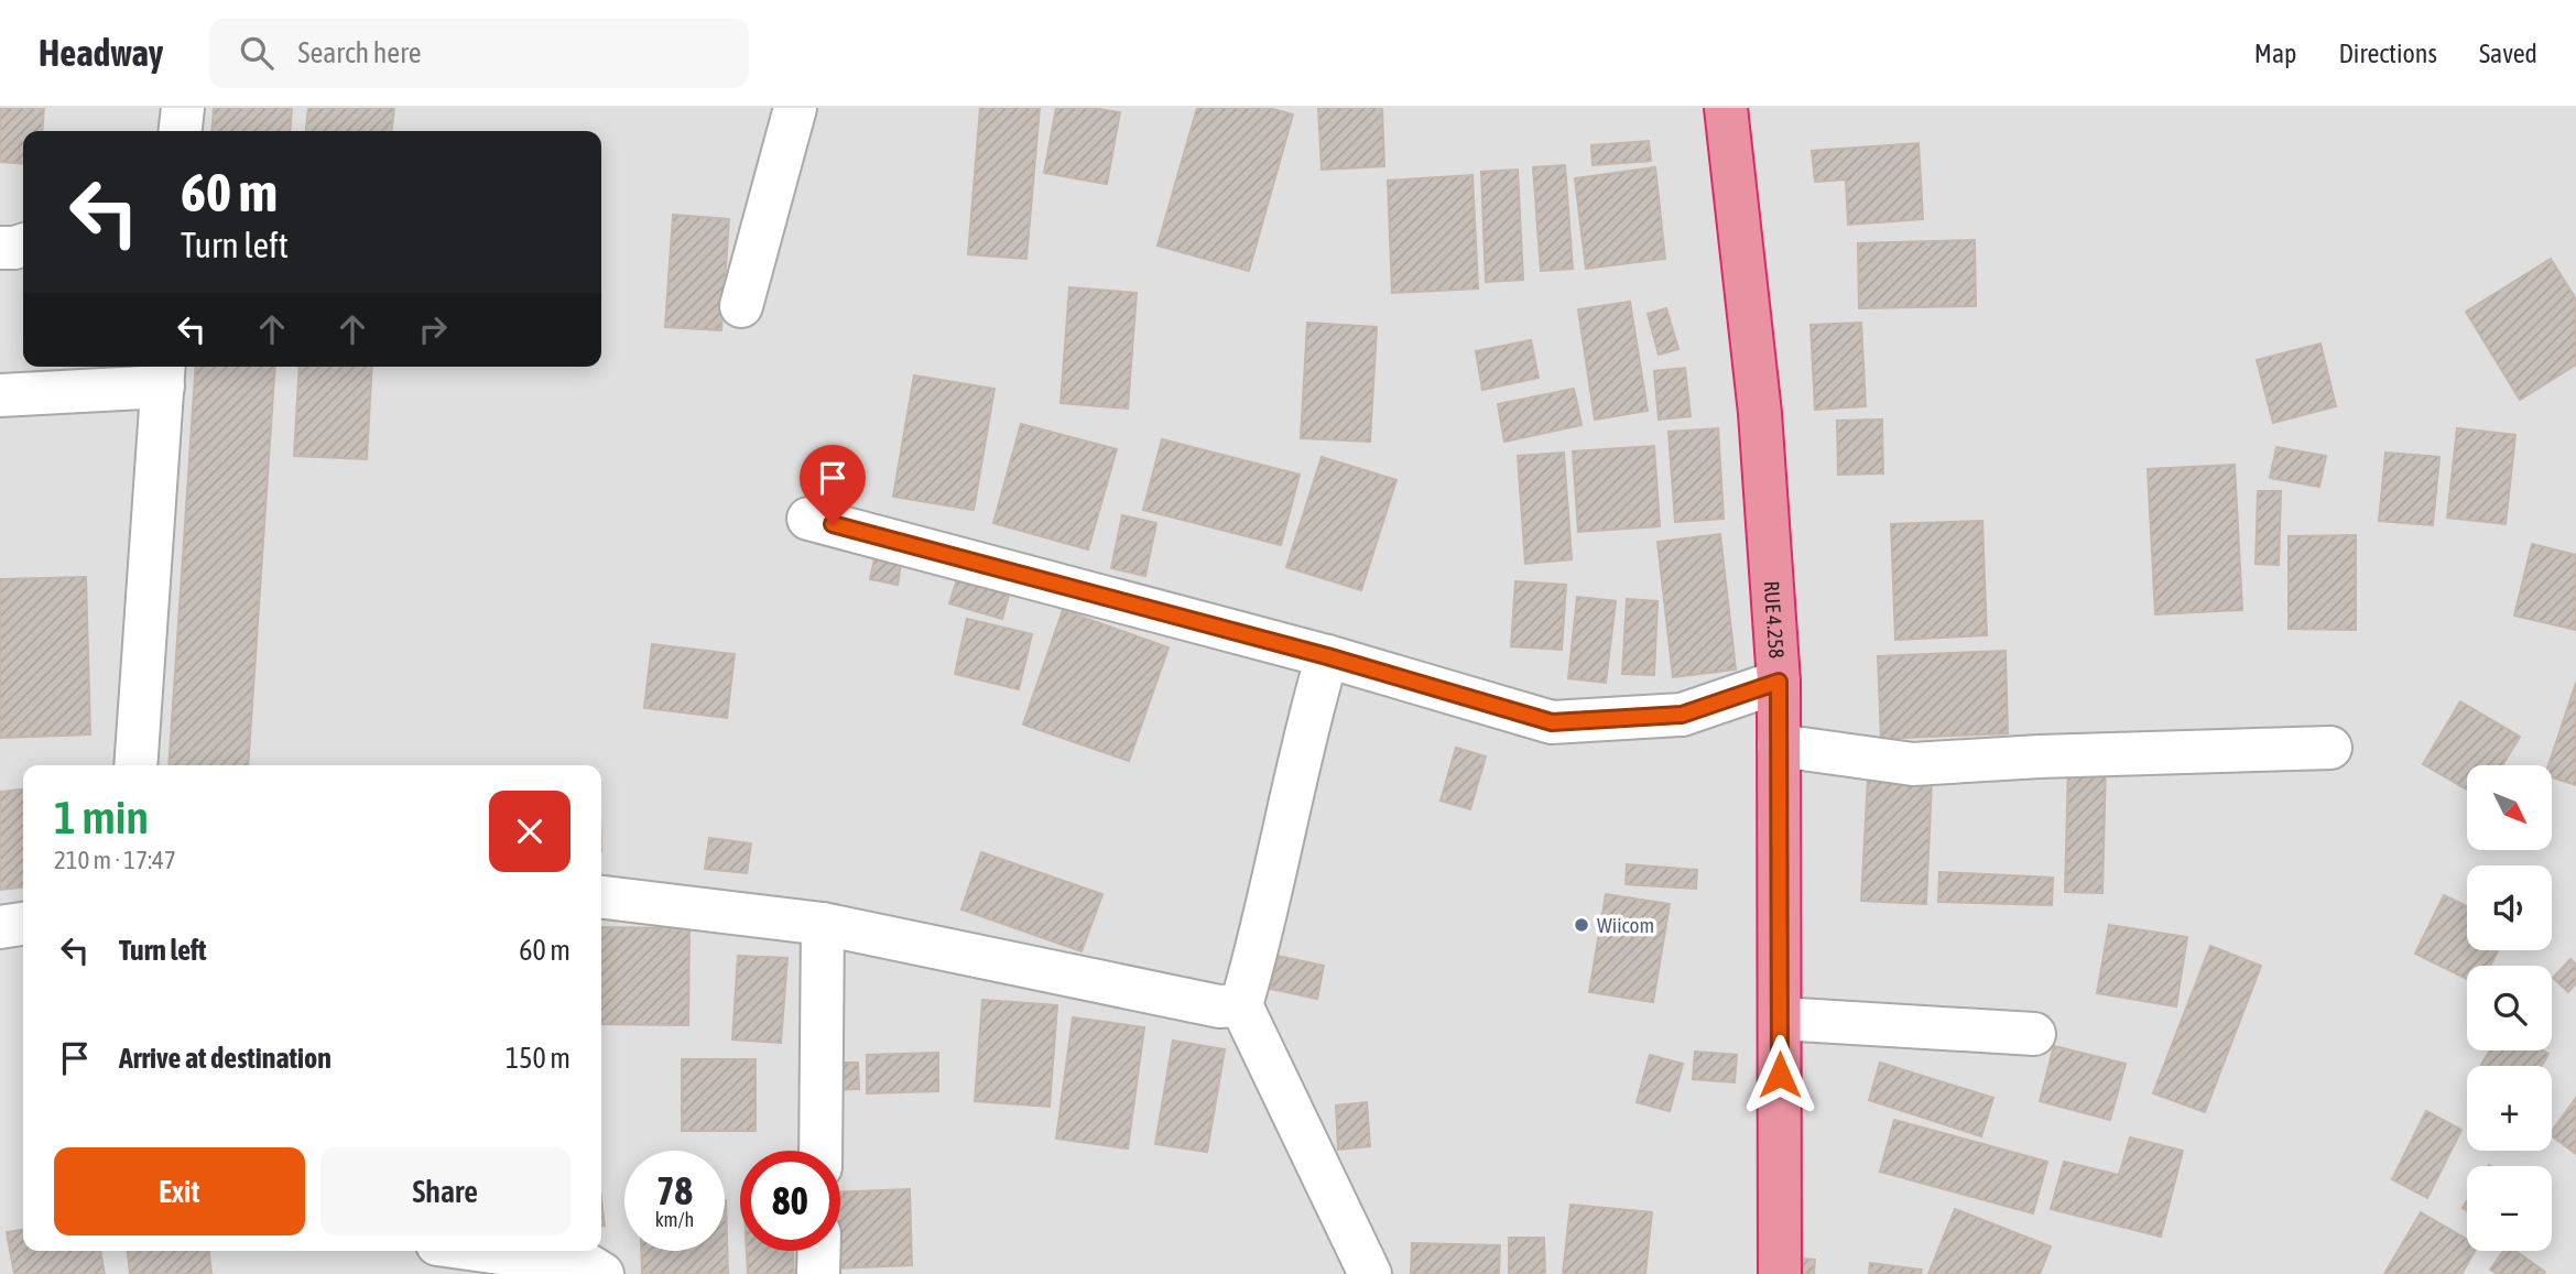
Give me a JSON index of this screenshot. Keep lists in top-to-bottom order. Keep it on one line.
{"streets":{"highway":["RUE 4.258"]},"places":["Wiicom"],"north":"bottom right","page":{"header":"Headway","search":"Search here","nav":["Map","Directions","Saved"],"turn":["60 m","Turn left"],"map_buttons":["+","−"],"heading":["1 min","210 m · 17:47"],"list":[{"name":"Turn left","value":"60 m"},{"name":"Arrive at destination","value":"150 m"}],"buttons":["Exit","Share"],"speed":"78 km/h","limit":"80"}}
